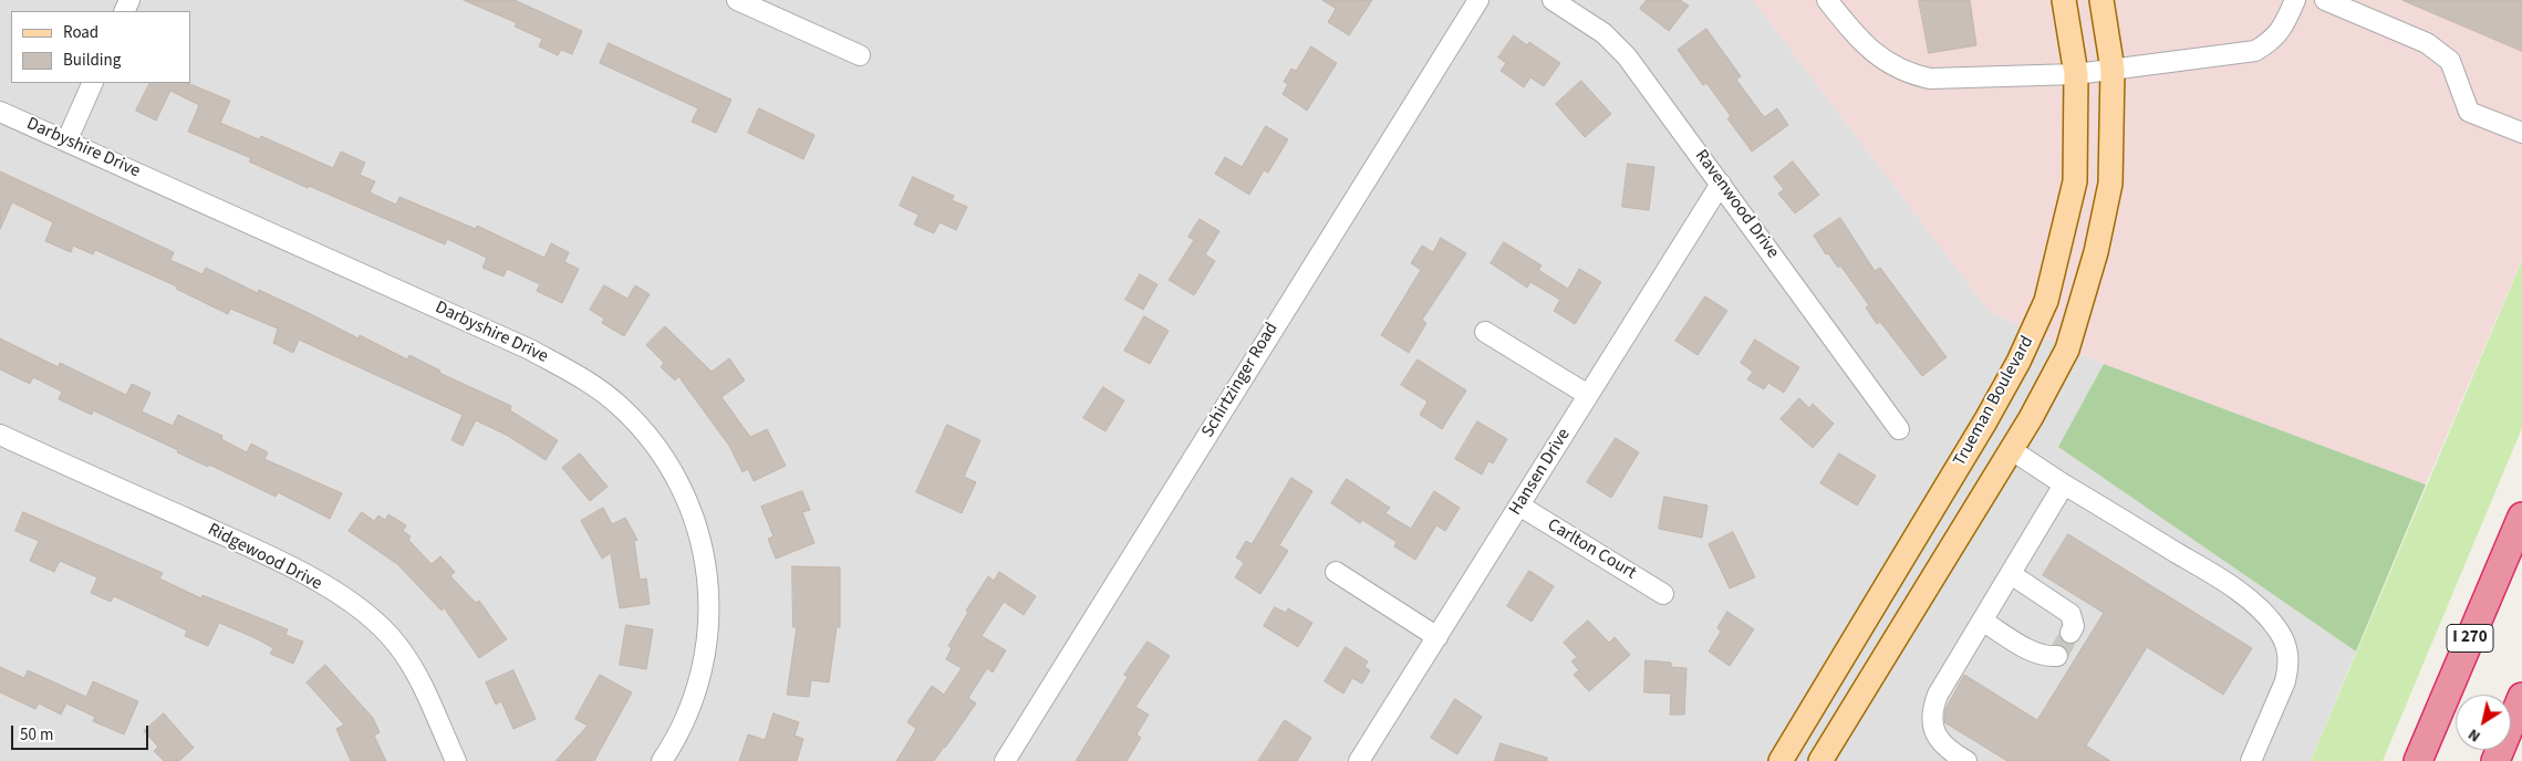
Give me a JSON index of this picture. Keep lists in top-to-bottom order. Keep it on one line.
{"streets":{"highway":["I 270"],"main road":["Trueman Boulevard"],"street":["Darbyshire Drive","Ravenwood Drive","Schirtzinger Road","Hansen Drive","Carlton Court","Ridgewood Drive"]},"crossings":[["Ravenwood Drive","Hansen Drive"],["Hansen Drive","Carlton Court"]],"legend":["Road","Building"],"scale_bar":"50 m","north":"bottom left"}
